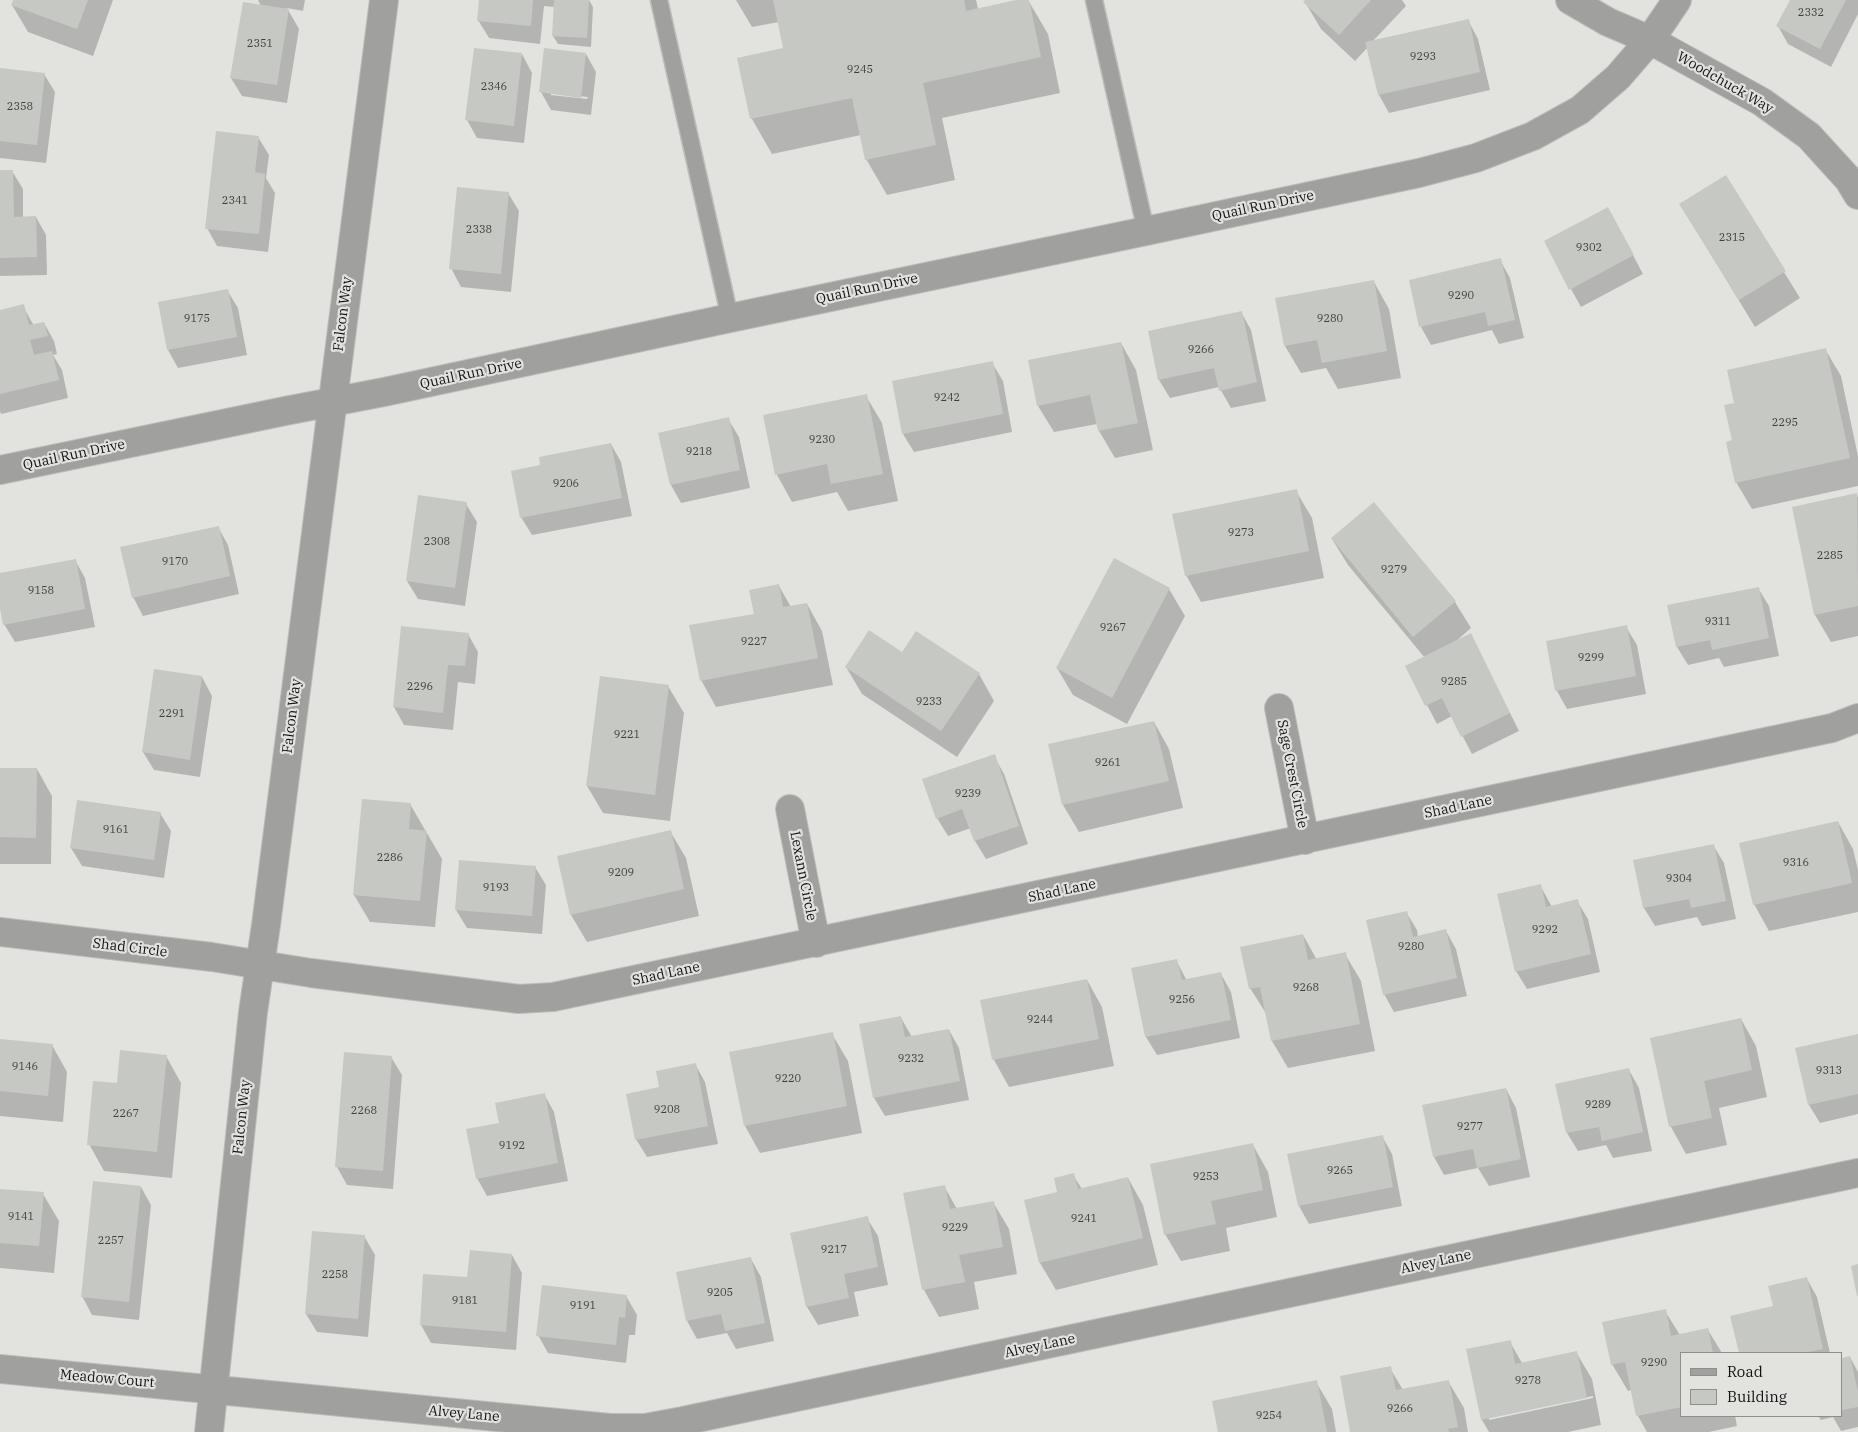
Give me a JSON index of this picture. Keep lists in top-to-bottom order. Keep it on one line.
{"streets":{"street":["Woodchuck Way","Quail Run Drive","Falcon Way","Sage Crest Circle","Shad Lane","Lexann Circle","Shad Circle","Alvey Lane","Meadow Court"]},"crossings":[["Woodchuck Way","Quail Run Drive"],["Quail Run Drive","Falcon Way"],["Falcon Way","Shad Lane"],["Falcon Way","Shad Circle"],["Falcon Way","Alvey Lane"],["Falcon Way","Meadow Court"],["Sage Crest Circle","Shad Lane"],["Shad Lane","Lexann Circle"],["Shad Lane","Shad Circle"],["Alvey Lane","Meadow Court"]],"house_numbers":["2332","2351","9293","9245","2346","2358","2341","2338","2315","9302","9290","9175","9280","9266","9242","2295","9230","9218","9206","9273","2308","2285","9170","9279","9158","9311","9267","9227","9299","9285","2296","9233","2291","9221","9261","9239","9161","2286","9316","9209","9304","9193","9292","9280","9268","9256","9244","9232","9146","9313","9220","9289","9208","2268","2267","9277","9192","9265","9253","9141","9241","9229","2257","9217","2258","9205","9181","9191","9290","9278","9266","9254"],"legend":["Road","Building"]}
